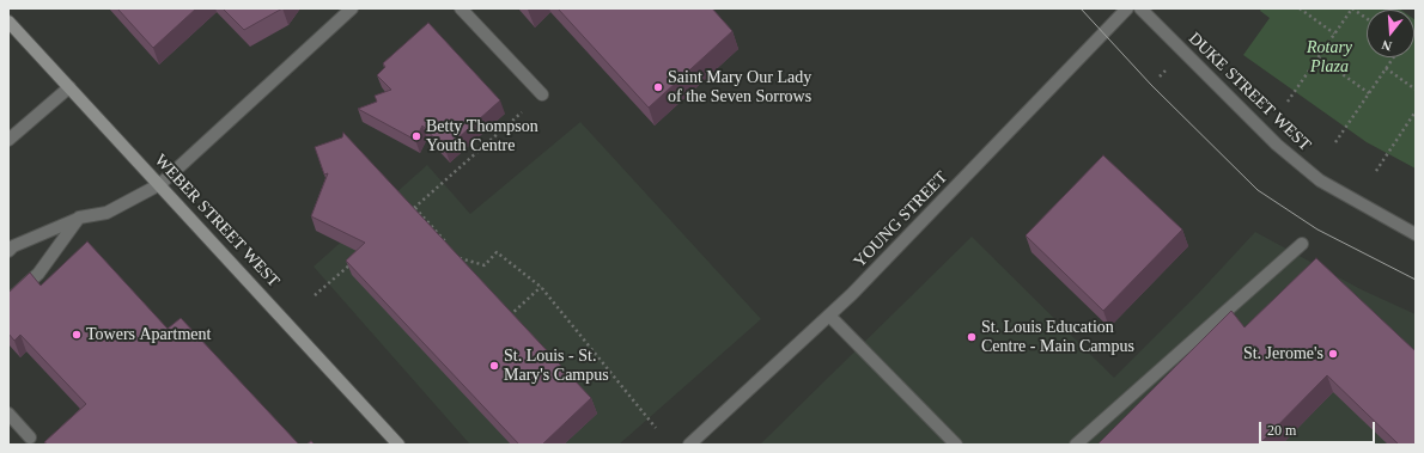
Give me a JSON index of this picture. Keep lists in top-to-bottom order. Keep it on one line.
{"streets":{"main road":["WEBER STREET WEST"],"street":["DUKE STREET WEST","YOUNG STREET"]},"parks":["Rotary Plaza"],"places":["Saint Mary Our Lady of the Seven Sorrows","Betty Thompson Youth Centre","Towers Apartment","St. Louis Education Centre - Main Campus","St. Jerome's","St. Louis - St. Mary's Campus"],"scale_bar":"20 m","north":"bottom"}
